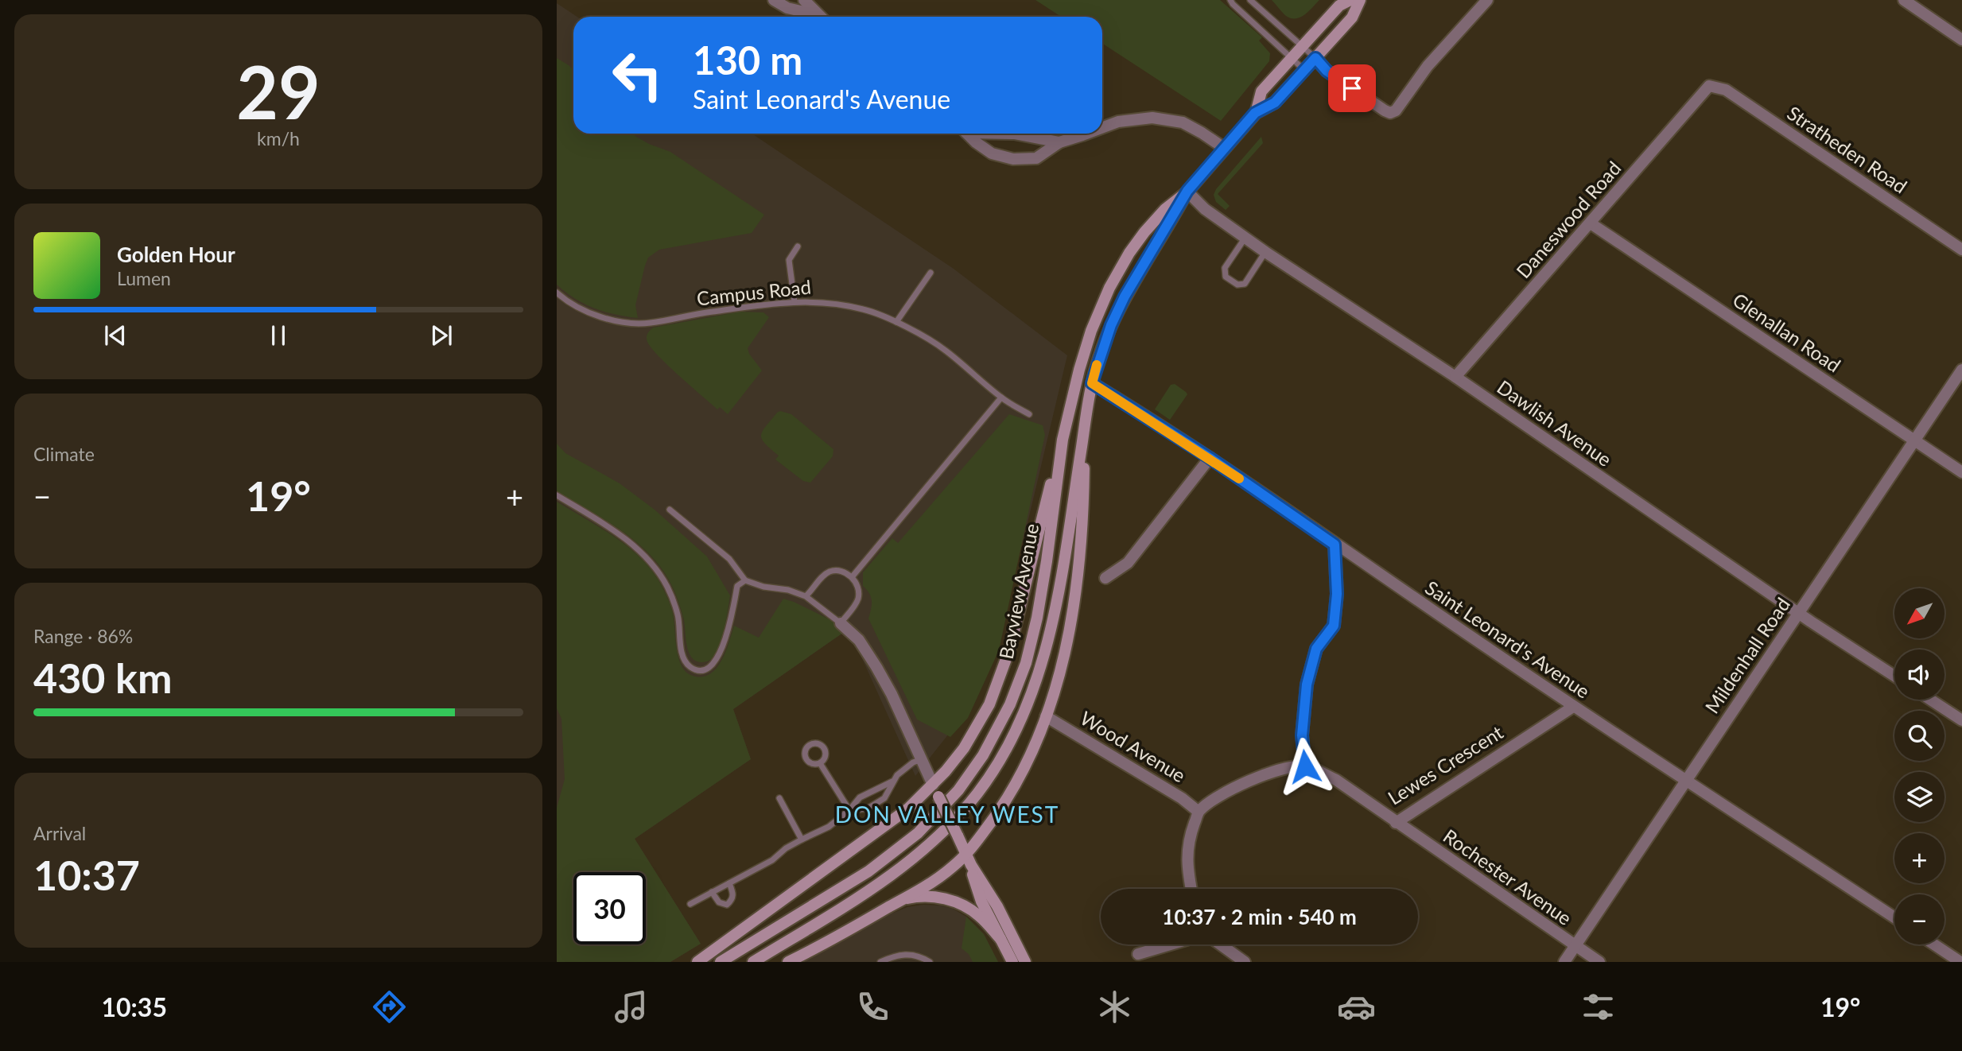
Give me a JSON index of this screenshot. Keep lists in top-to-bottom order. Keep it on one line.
{"streets":{"main road":["Bayview Avenue"],"street":["Stratheden Road","Daneswood Road","Glenallan Road","Dawlish Avenue","Saint Leonard's Avenue","Mildenhall Road","Wood Avenue","Lewes Crescent","Rochester Avenue"],"lane":["Campus Road"]},"crossings":[["Stratheden Road","Daneswood Road"],["Daneswood Road","Glenallan Road"],["Daneswood Road","Dawlish Avenue"],["Glenallan Road","Mildenhall Road"],["Dawlish Avenue","Bayview Avenue"],["Dawlish Avenue","Mildenhall Road"],["Bayview Avenue","Saint Leonard's Avenue"],["Saint Leonard's Avenue","Mildenhall Road"],["Saint Leonard's Avenue","Lewes Crescent"],["Mildenhall Road","Rochester Avenue"],["Lewes Crescent","Rochester Avenue"]],"districts":["DON VALLEY WEST"],"north":"bottom left","page":{"tile":[["29","km/h"],"Climate",["Range · 86%","430 km"],["Arrival","10:37"]],"turn":["130 m","Saint Leonard's Avenue"],"song":["Golden Hour","Lumen"],"heat":["−","19°","+"],"map_buttons":["+","−"],"limit":"30","trip":"10:37 · 2 min · 540 m","tabs":["10:35","19°"]}}
